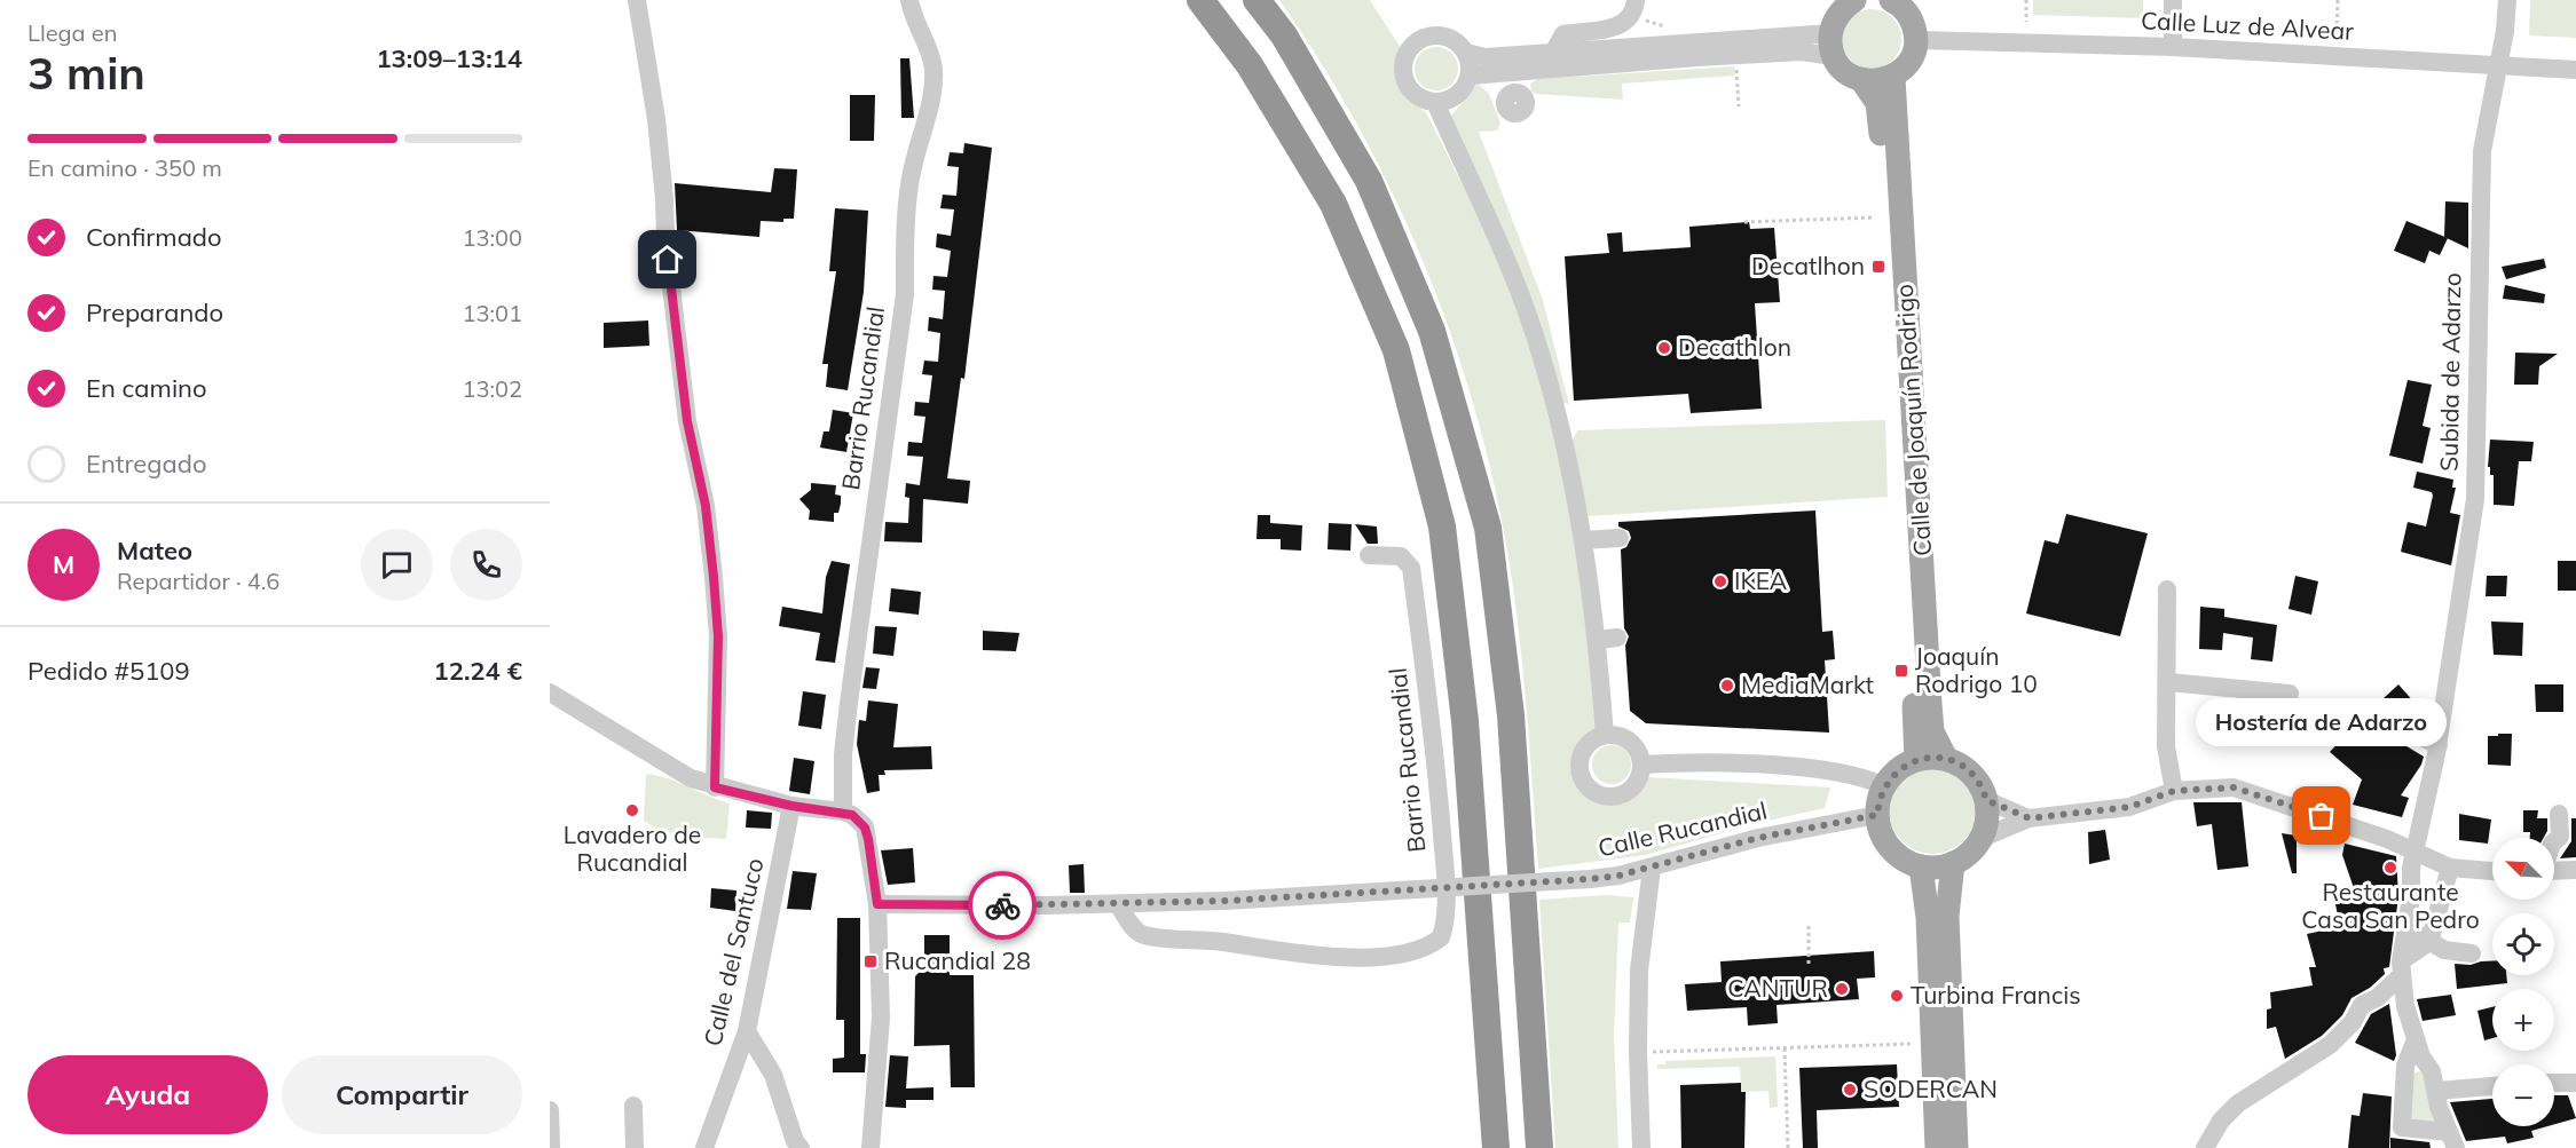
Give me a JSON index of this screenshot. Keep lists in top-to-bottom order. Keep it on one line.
{"streets":{"main road":["Calle de Joaquín Rodrigo"],"street":["Calle Luz de Alvear","Subida de Adarzo","Barrio Rucandial","Calle Rucandial","Calle del Santuco"]},"crossings":[["Calle Luz de Alvear","Subida de Adarzo"],["Barrio Rucandial","Calle Rucandial"],["Calle de Joaquín Rodrigo","Calle Rucandial"]],"places":{"transit":["Decatlhon","Joaquín Rodrigo 10","Rucandial 28"],"other":["Decathlon","IKEA","MediaMarkt","Lavadero de Rucandial","Hostería de Adarzo","Restaurante Casa San Pedro","CANTUR","Turbina Francis","SODERCAN"]},"north":"top left","page":{"heading":["3 min","Llega en","13:09–13:14"],"panel":["Mateo","Repartidor · 4.6","Pedido #5109","12.24 €"],"bar":"En camino · 350 m","list":[["Confirmado","13:00"],["Preparando","13:01"],["En camino","13:02"],"Entregado"],"round":"M","bubble":"Hostería de Adarzo","map_buttons":["+","−"],"buttons":["Ayuda","Compartir"]}}
